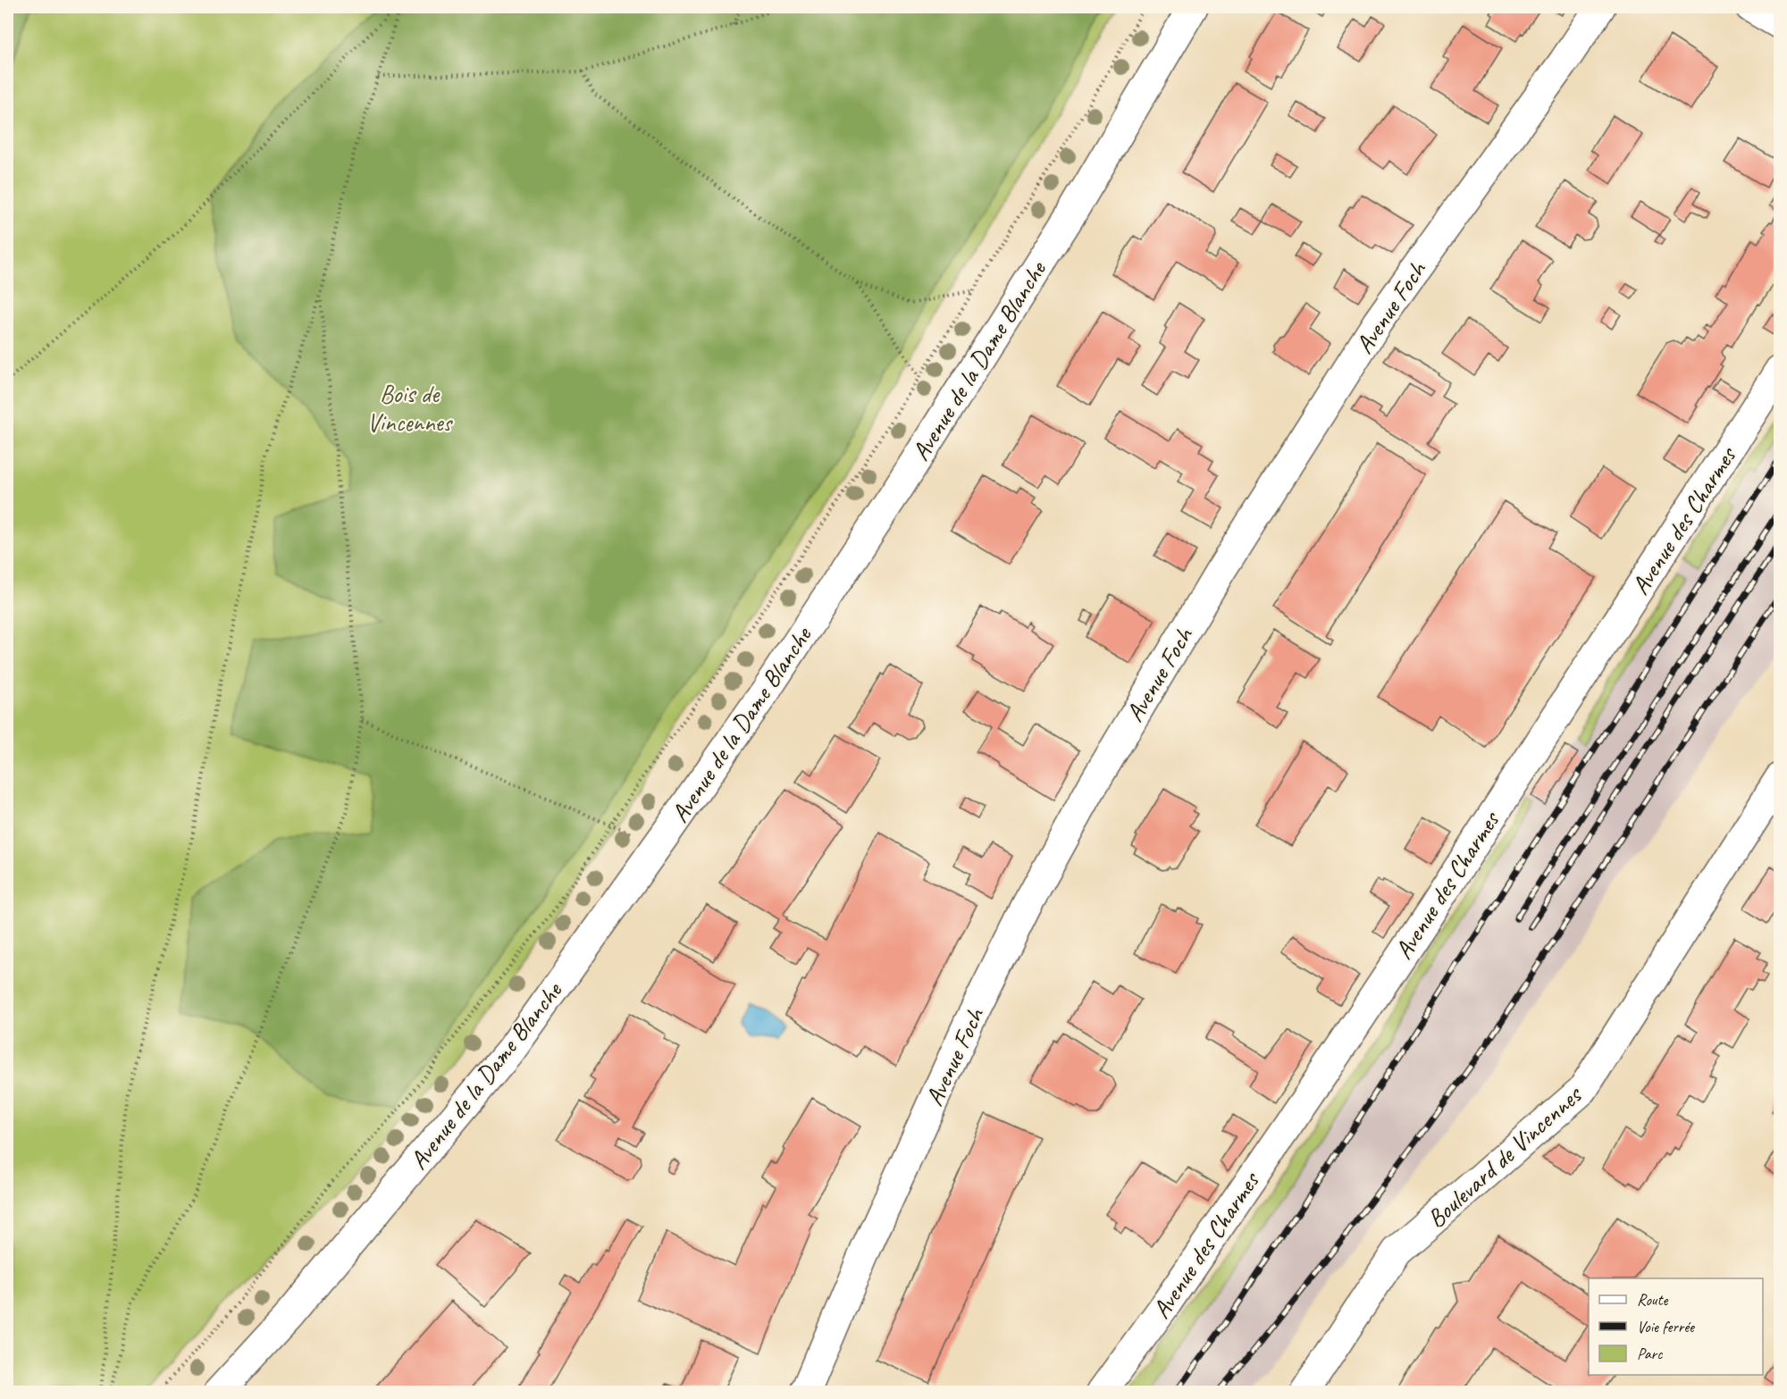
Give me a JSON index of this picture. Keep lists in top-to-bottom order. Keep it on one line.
{"streets":{"street":["Avenue Foch","Avenue de la Dame Blanche","Avenue des Charmes","Boulevard de Vincennes"]},"parks":["Bois de Vincennes"],"legend":["Route","Voie ferrée","Parc"]}
